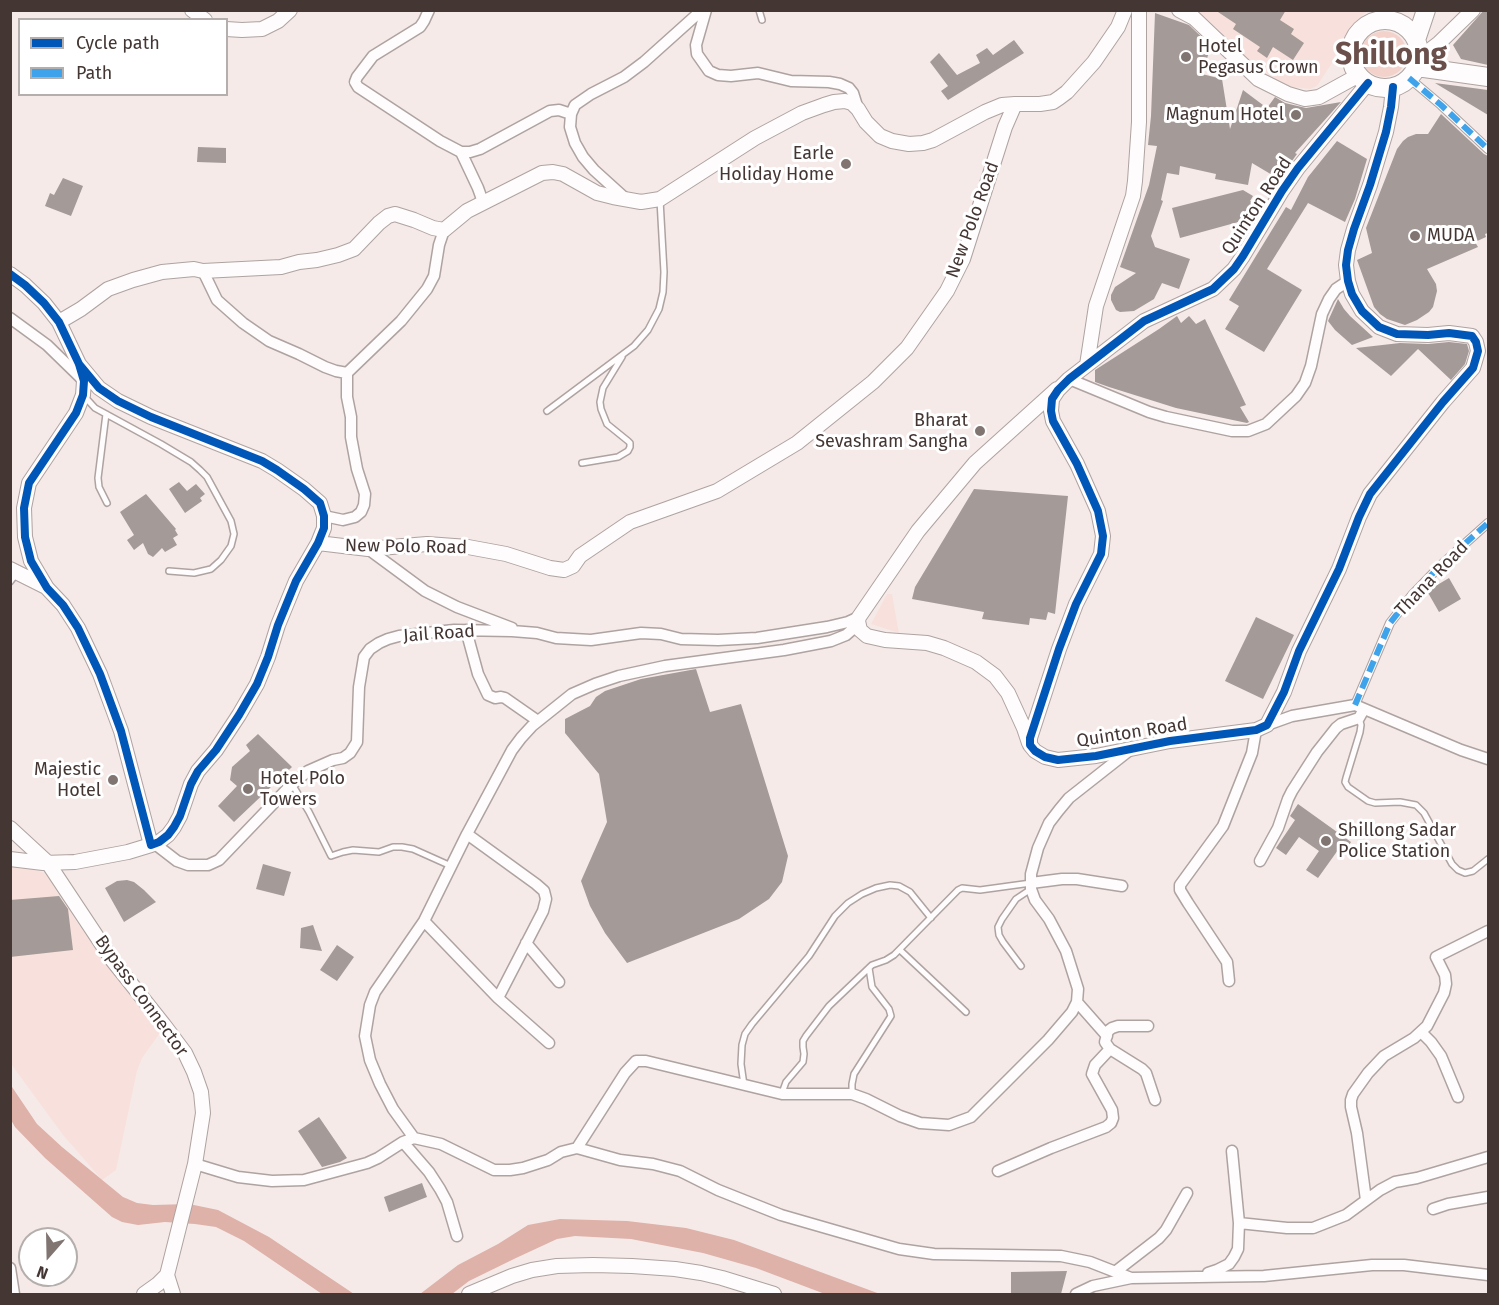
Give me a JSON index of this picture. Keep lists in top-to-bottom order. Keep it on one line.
{"streets":{"street":["Quinton Road","New Polo Road","Thana Road","Jail Road","Bypass Connector"]},"districts":["Shillong"],"places":["Hotel Pegasus Crown","Magnum Hotel","Earle Holiday Home","MUDA","Bharat Sevashram Sangha","Majestic Hotel","Hotel Polo Towers","Shillong Sadar Police Station"],"legend":["Cycle path","Path"],"north":"bottom"}
